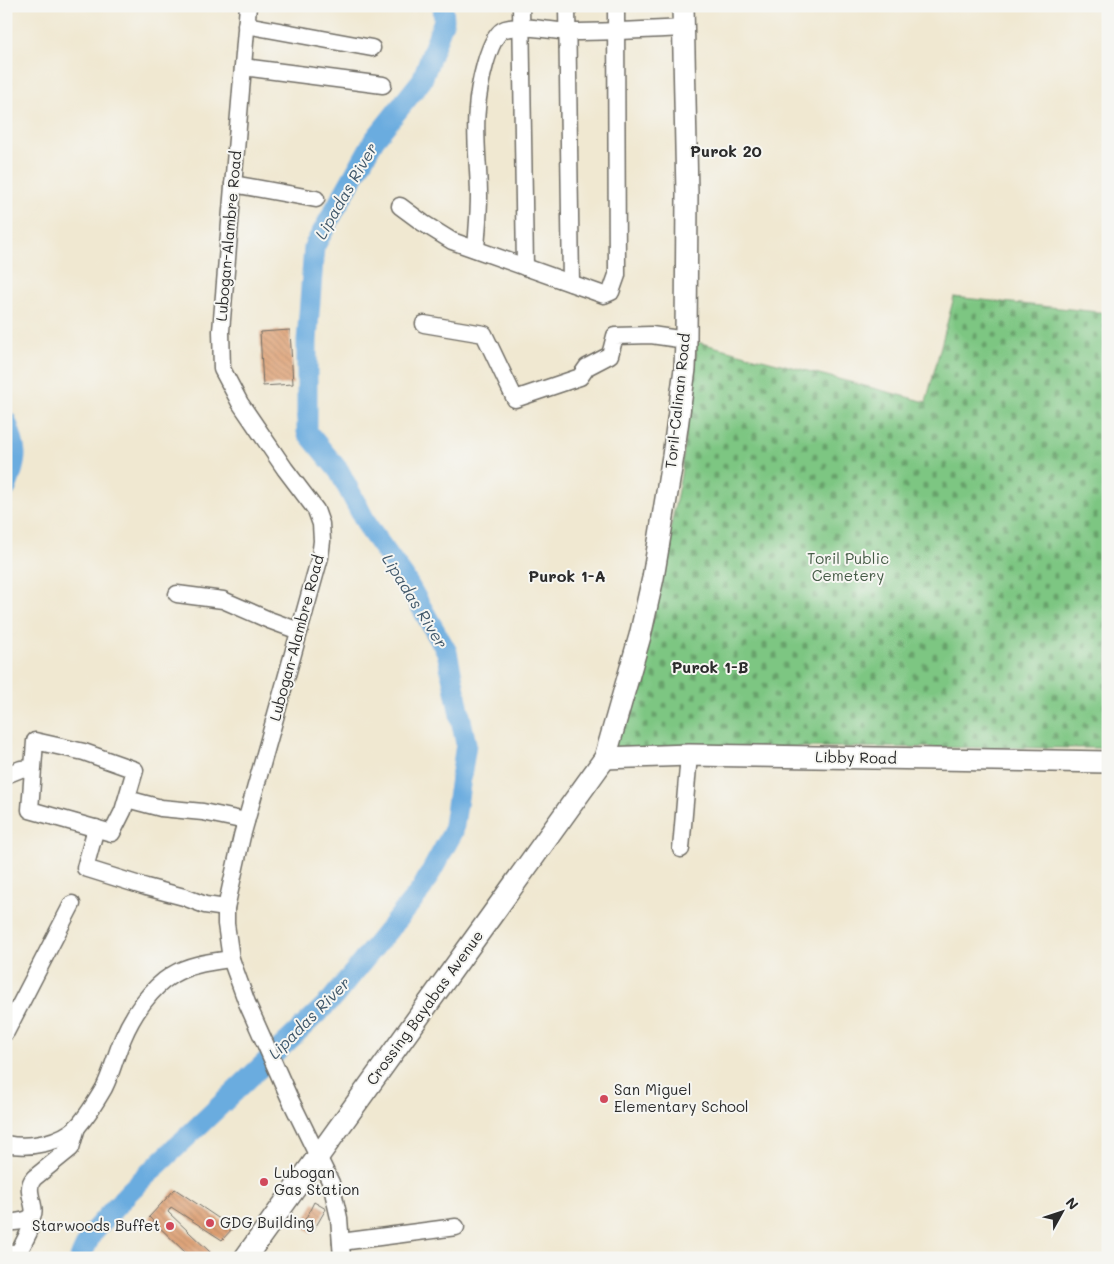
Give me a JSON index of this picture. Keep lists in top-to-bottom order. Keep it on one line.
{"streets":{"main road":["Toril-Calinan Road","Libby Road","Crossing Bayabas Avenue"],"street":["Lubogan-Alambre Road"]},"crossings":[["Lubogan-Alambre Road","Crossing Bayabas Avenue"],["Toril-Calinan Road","Libby Road"],["Toril-Calinan Road","Crossing Bayabas Avenue"],["Libby Road","Crossing Bayabas Avenue"]],"districts":["Purok 20","Purok 1-A","Purok 1-B"],"water":["Lipadas River"],"parks":["Toril Public Cemetery"],"places":["San Miguel Elementary School","Lubogan Gas Station","GDG Building","Starwoods Buffet"],"north":"top right"}
